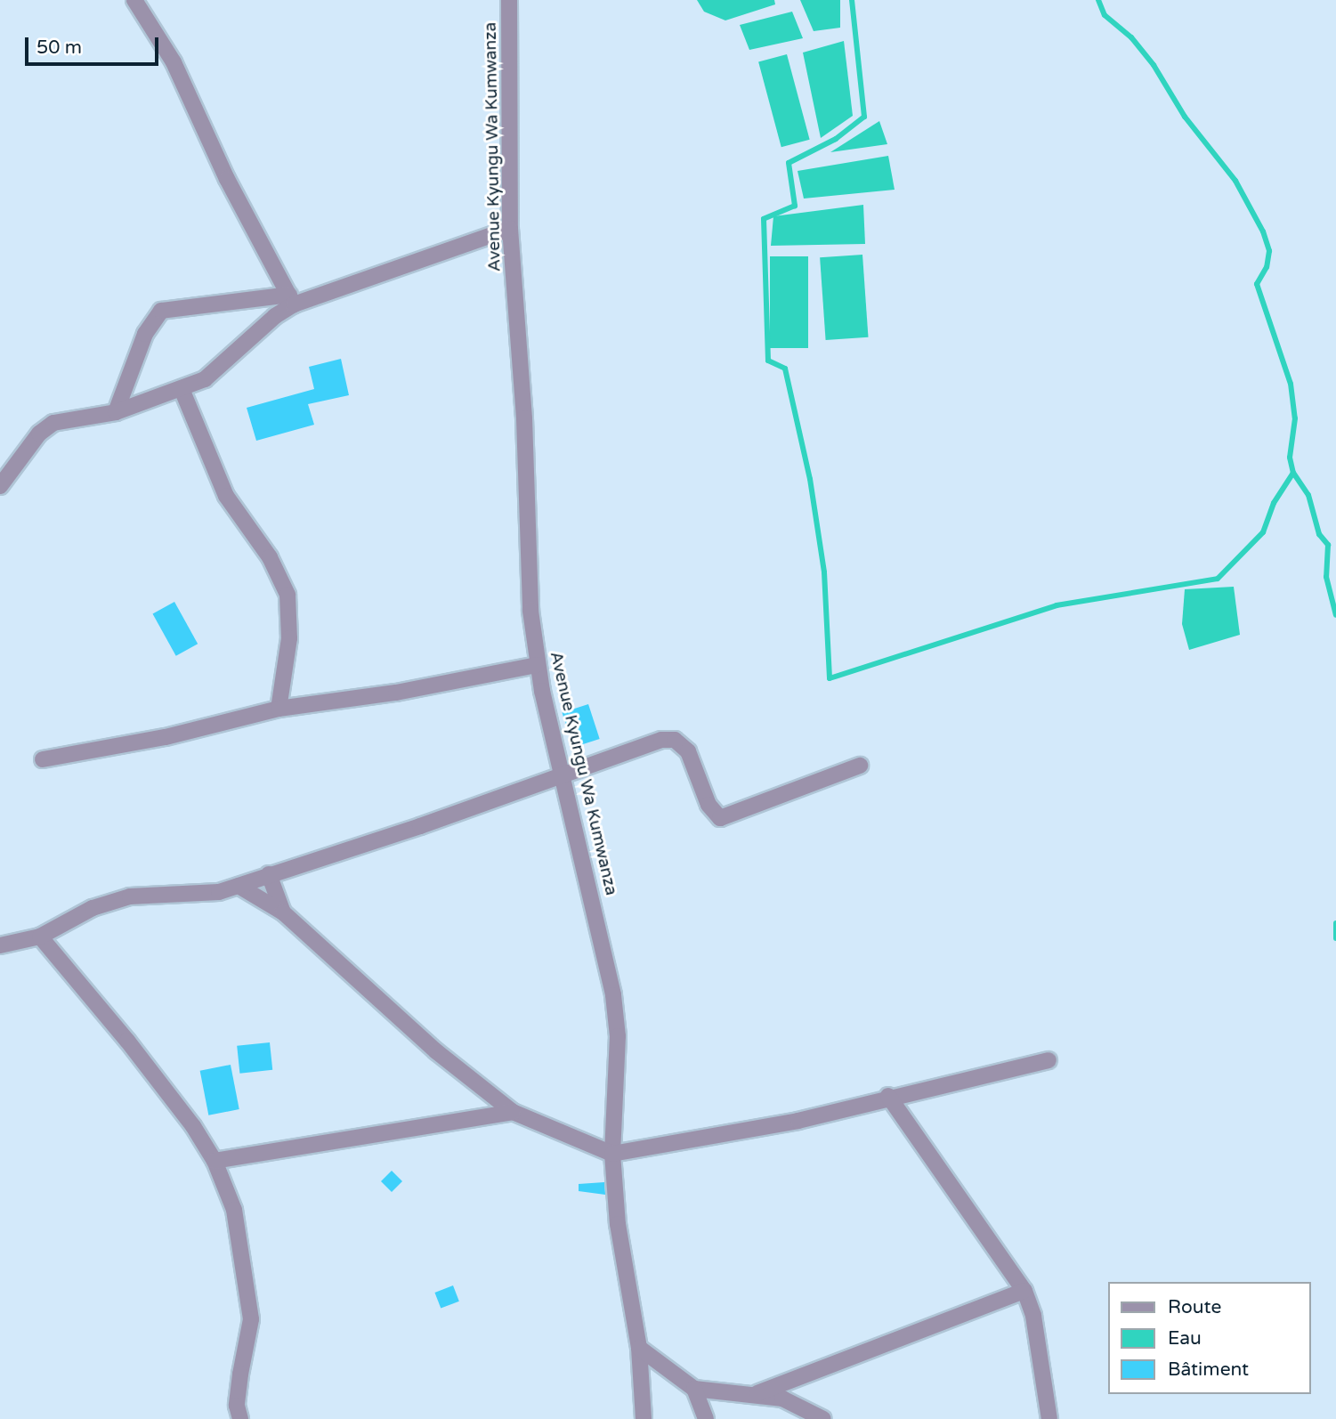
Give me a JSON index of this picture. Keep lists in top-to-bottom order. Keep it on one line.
{"streets":{"street":["Avenue Kyungu Wa Kumwanza"]},"legend":["Route","Eau","Bâtiment"],"scale_bar":"50 m"}
